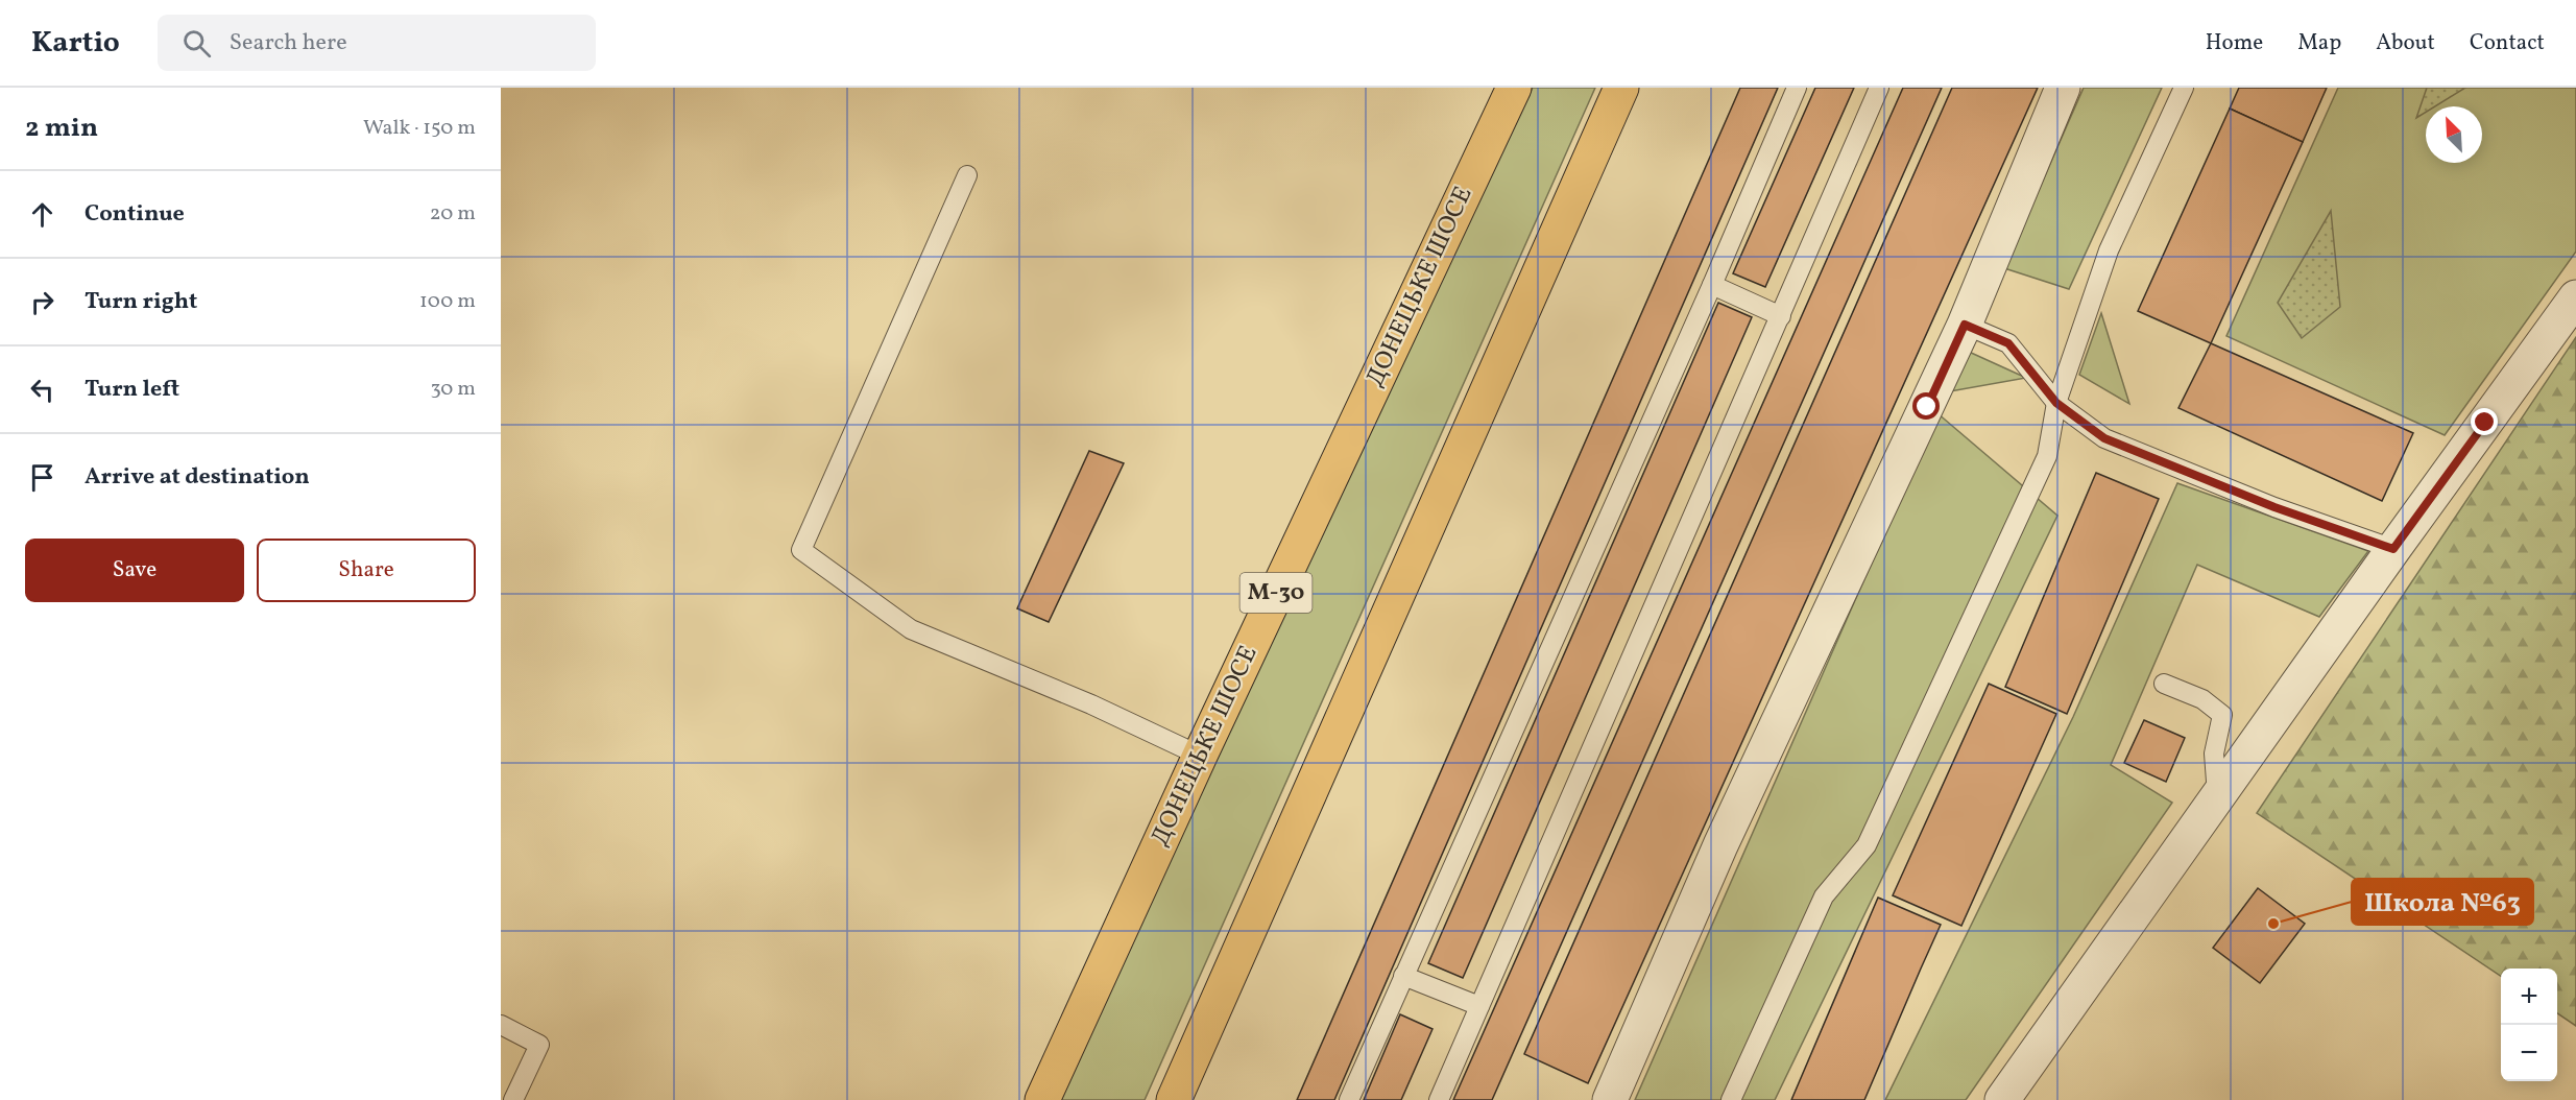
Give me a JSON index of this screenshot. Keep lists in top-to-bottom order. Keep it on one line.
{"streets":{"highway":["ДОНЕЦЬКЕ ШОСЕ","М-30"]},"places":["Школа №63"],"north":"top left","page":{"header":"Kartio","search":"Search here","nav":["Home","Map","About","Contact"],"heading":["2 min","Walk · 150 m"],"list":[["Continue","20 m"],["Turn right","100 m"],["Turn left","30 m"],"Arrive at destination"],"buttons":["Save","Share"],"map_buttons":["+","−"]}}
